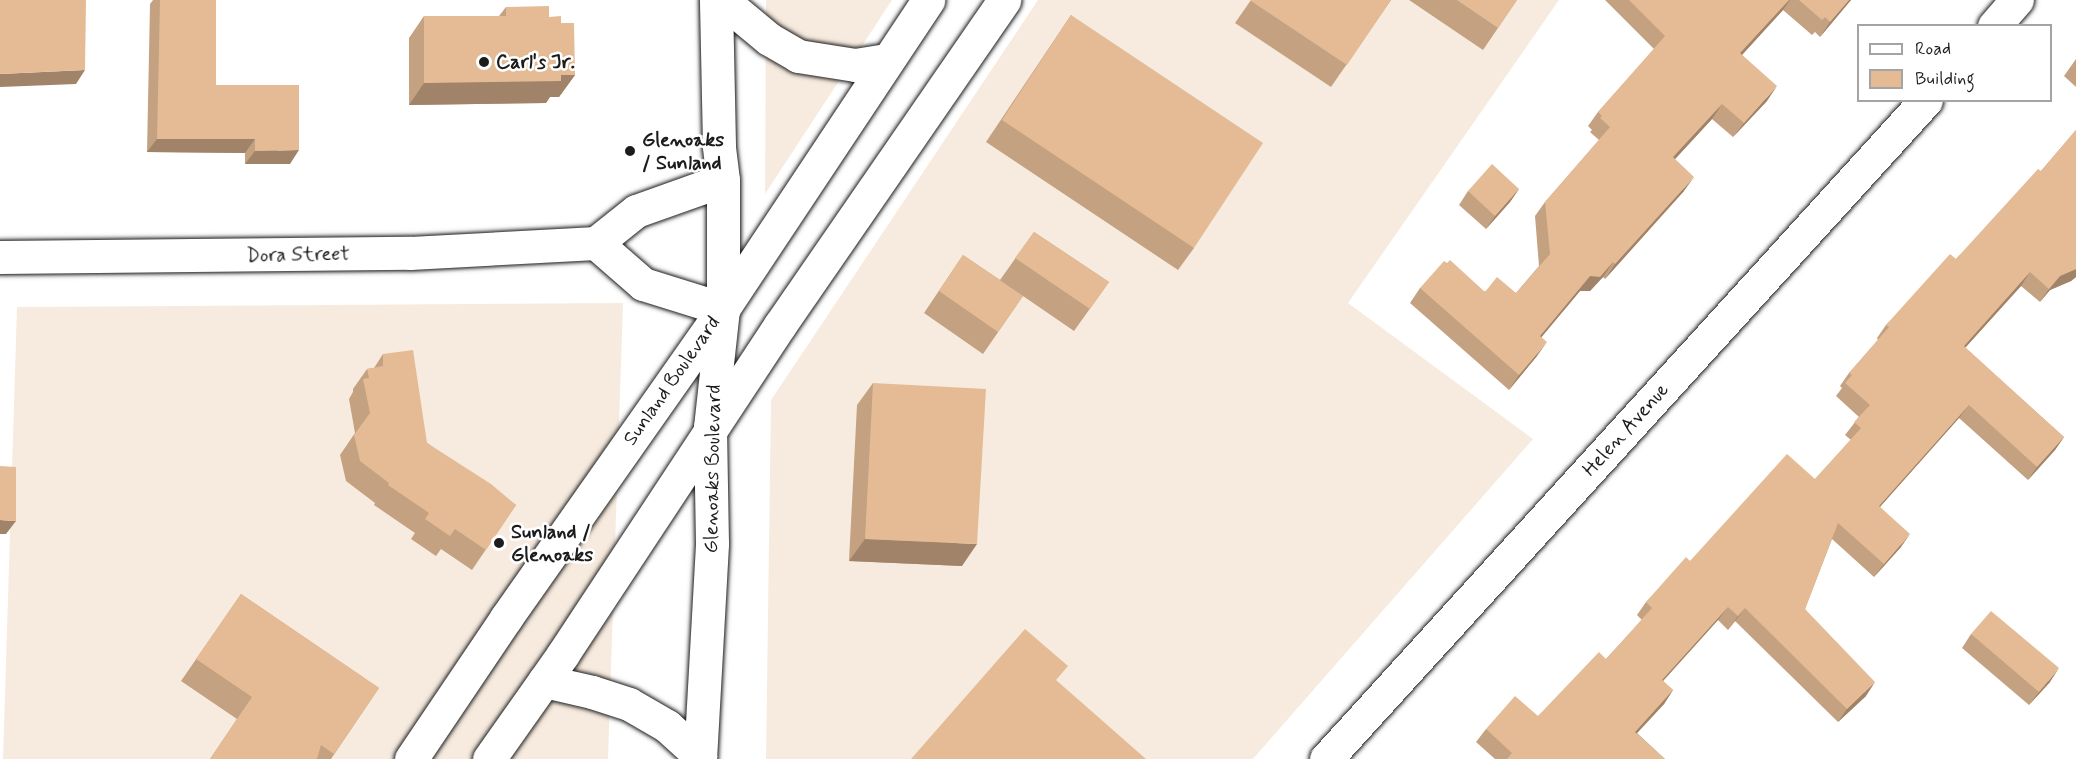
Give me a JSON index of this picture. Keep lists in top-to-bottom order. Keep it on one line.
{"streets":{"main road":["Dora Street","Sunland Boulevard","Helen Avenue","Glenoaks Boulevard"]},"crossings":[["Sunland Boulevard","Glenoaks Boulevard"]],"places":["Carl's Jr.","Glenoaks / Sunland","Sunland / Glenoaks"],"legend":["Road","Building"]}
